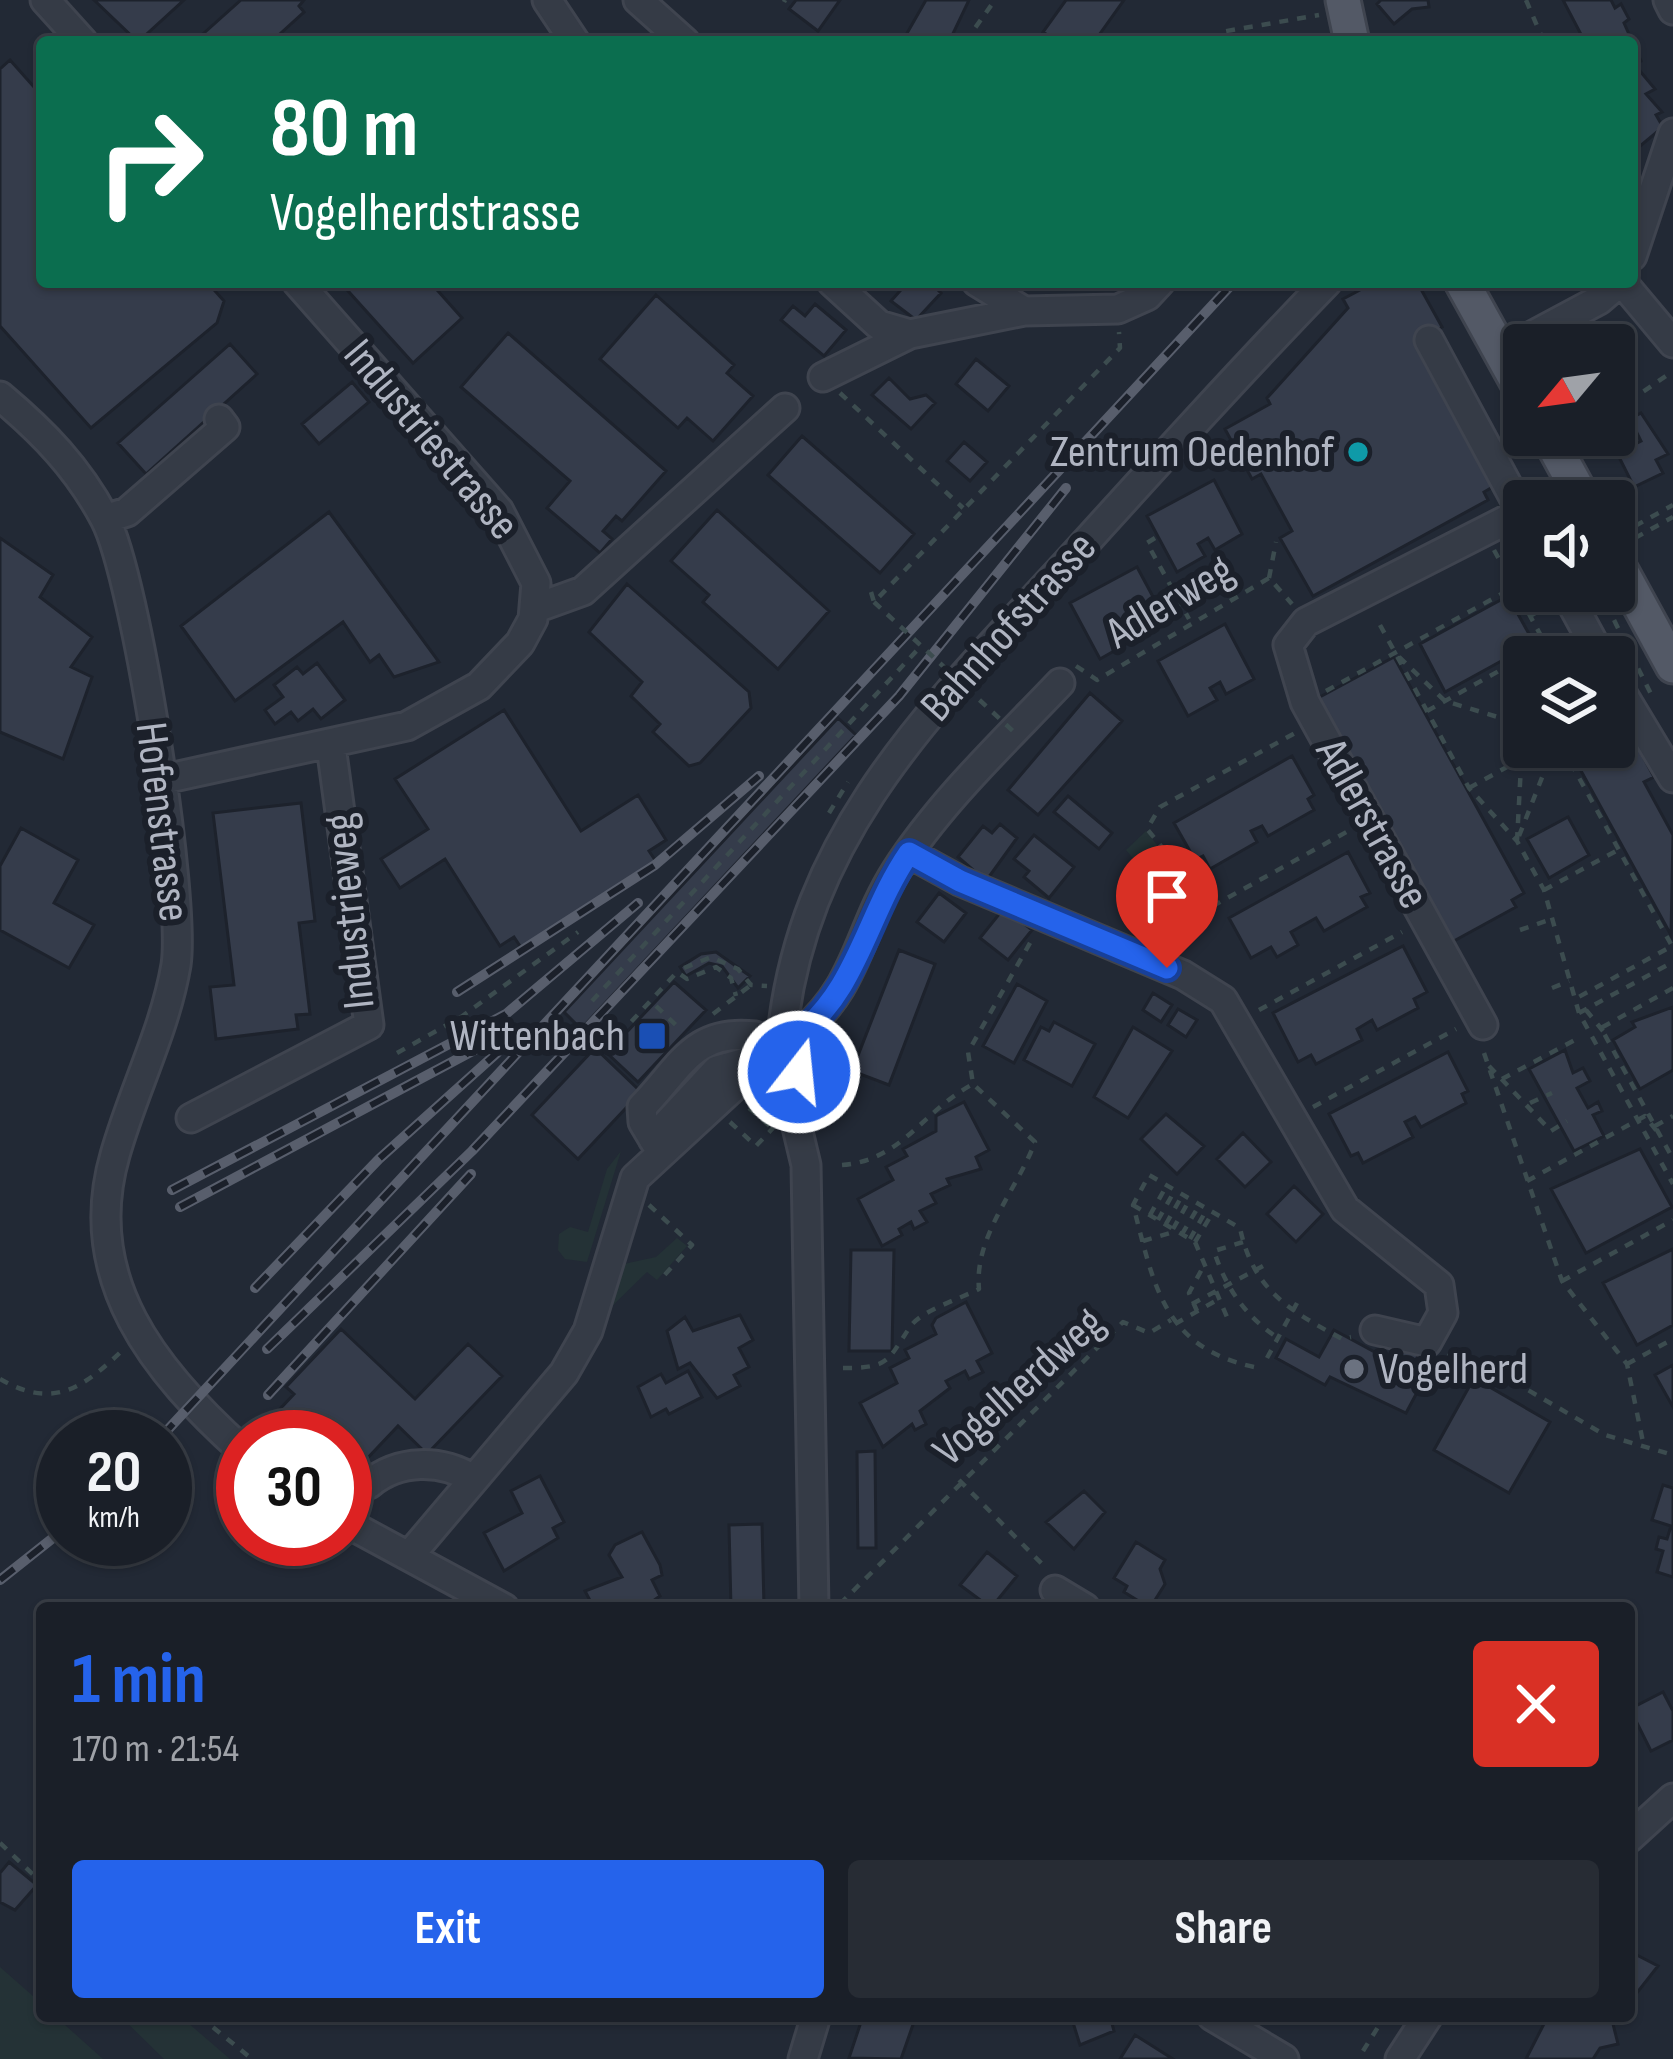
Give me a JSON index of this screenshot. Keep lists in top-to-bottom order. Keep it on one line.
{"streets":{"street":["Industriestrasse","Bahnhofstrasse","Hofenstrasse","Adlerstrasse","Industrieweg"],"path":["Adlerweg","Vogelherdweg"]},"crossings":[["Adlerweg","Adlerstrasse"]],"places":{"other":["Zentrum Oedenhof","Vogelherd"],"transit":["Wittenbach"]},"north":"bottom left","page":{"turn":["80 m","Vogelherdstrasse"],"speed":"20 km/h","limit":"30","heading":["1 min","170 m · 21:54"],"buttons":["Exit","Share"]}}
